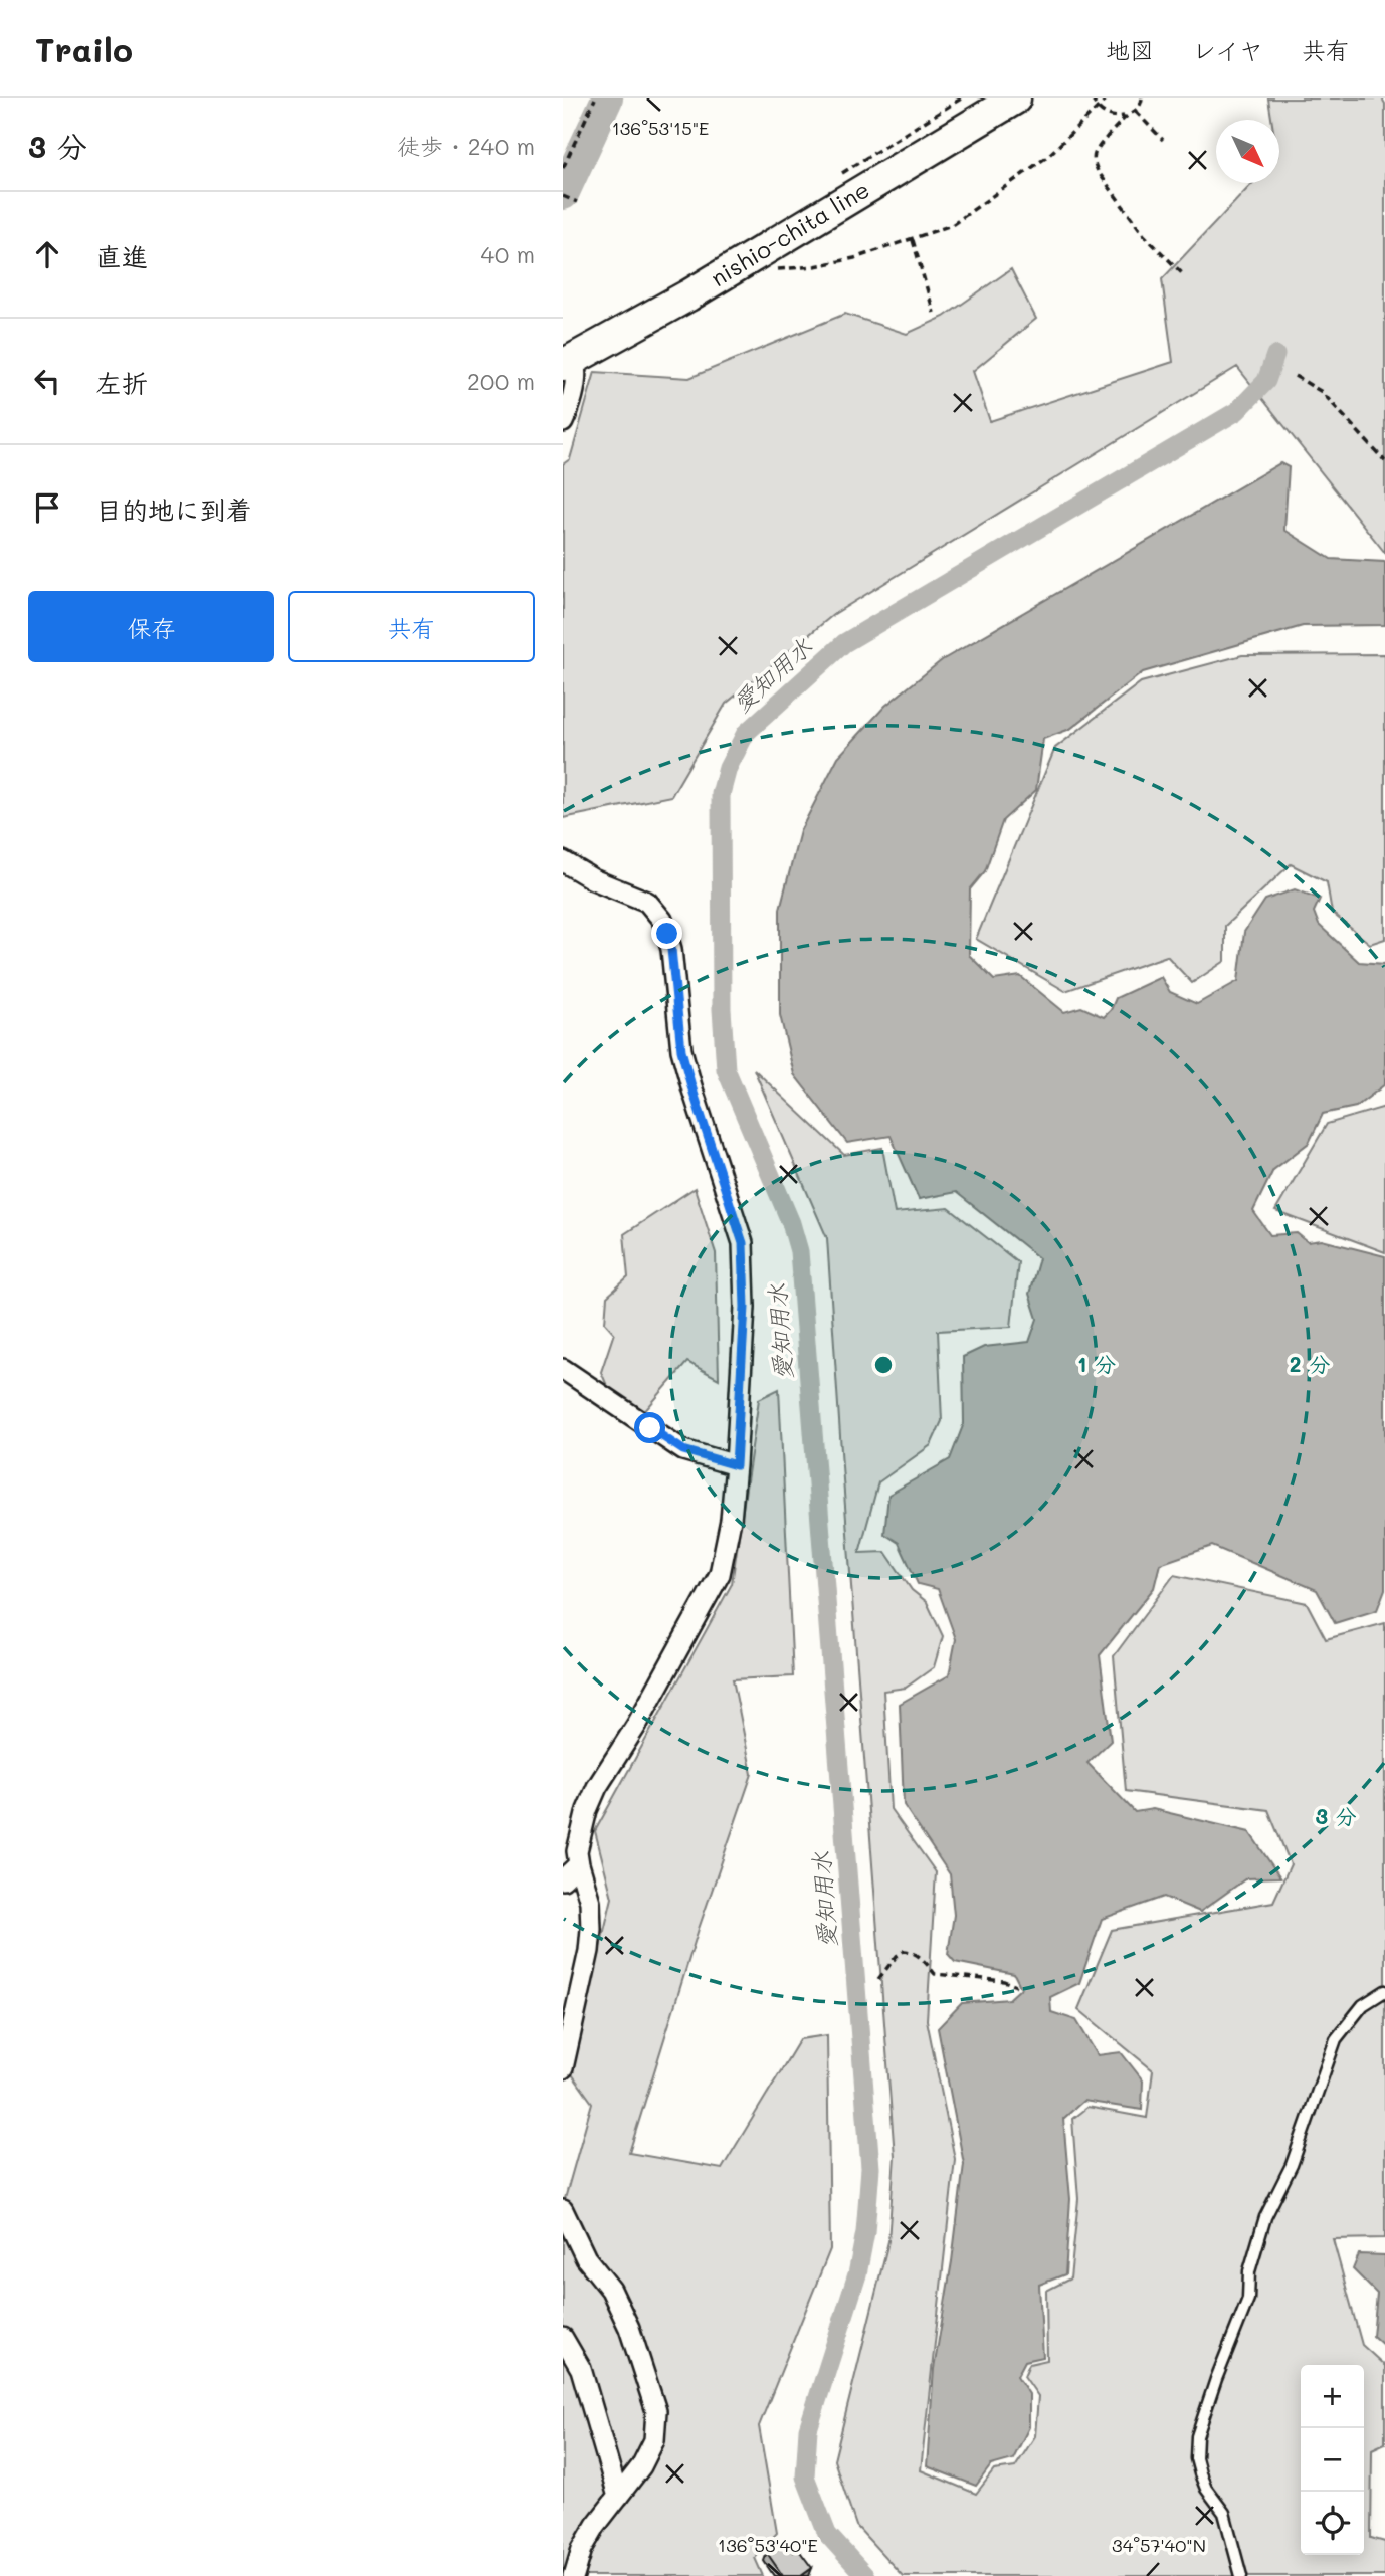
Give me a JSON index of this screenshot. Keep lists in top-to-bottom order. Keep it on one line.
{"streets":{"main road":["nishio-chita line"]},"water":["愛知用水"],"north":"bottom right","page":{"header":"Trailo","nav":["地図","レイヤ","共有"],"heading":["3 分","徒歩 · 240 m"],"list":[["直進","40 m"],["左折","200 m"],"目的地に到着"],"buttons":["保存","共有"],"map_buttons":["+","−"]},"coordinates":["136°53'15\"E","34°57'40\"N","136°53'40\"E"],"rings":["1 分","2 分","3 分"]}
